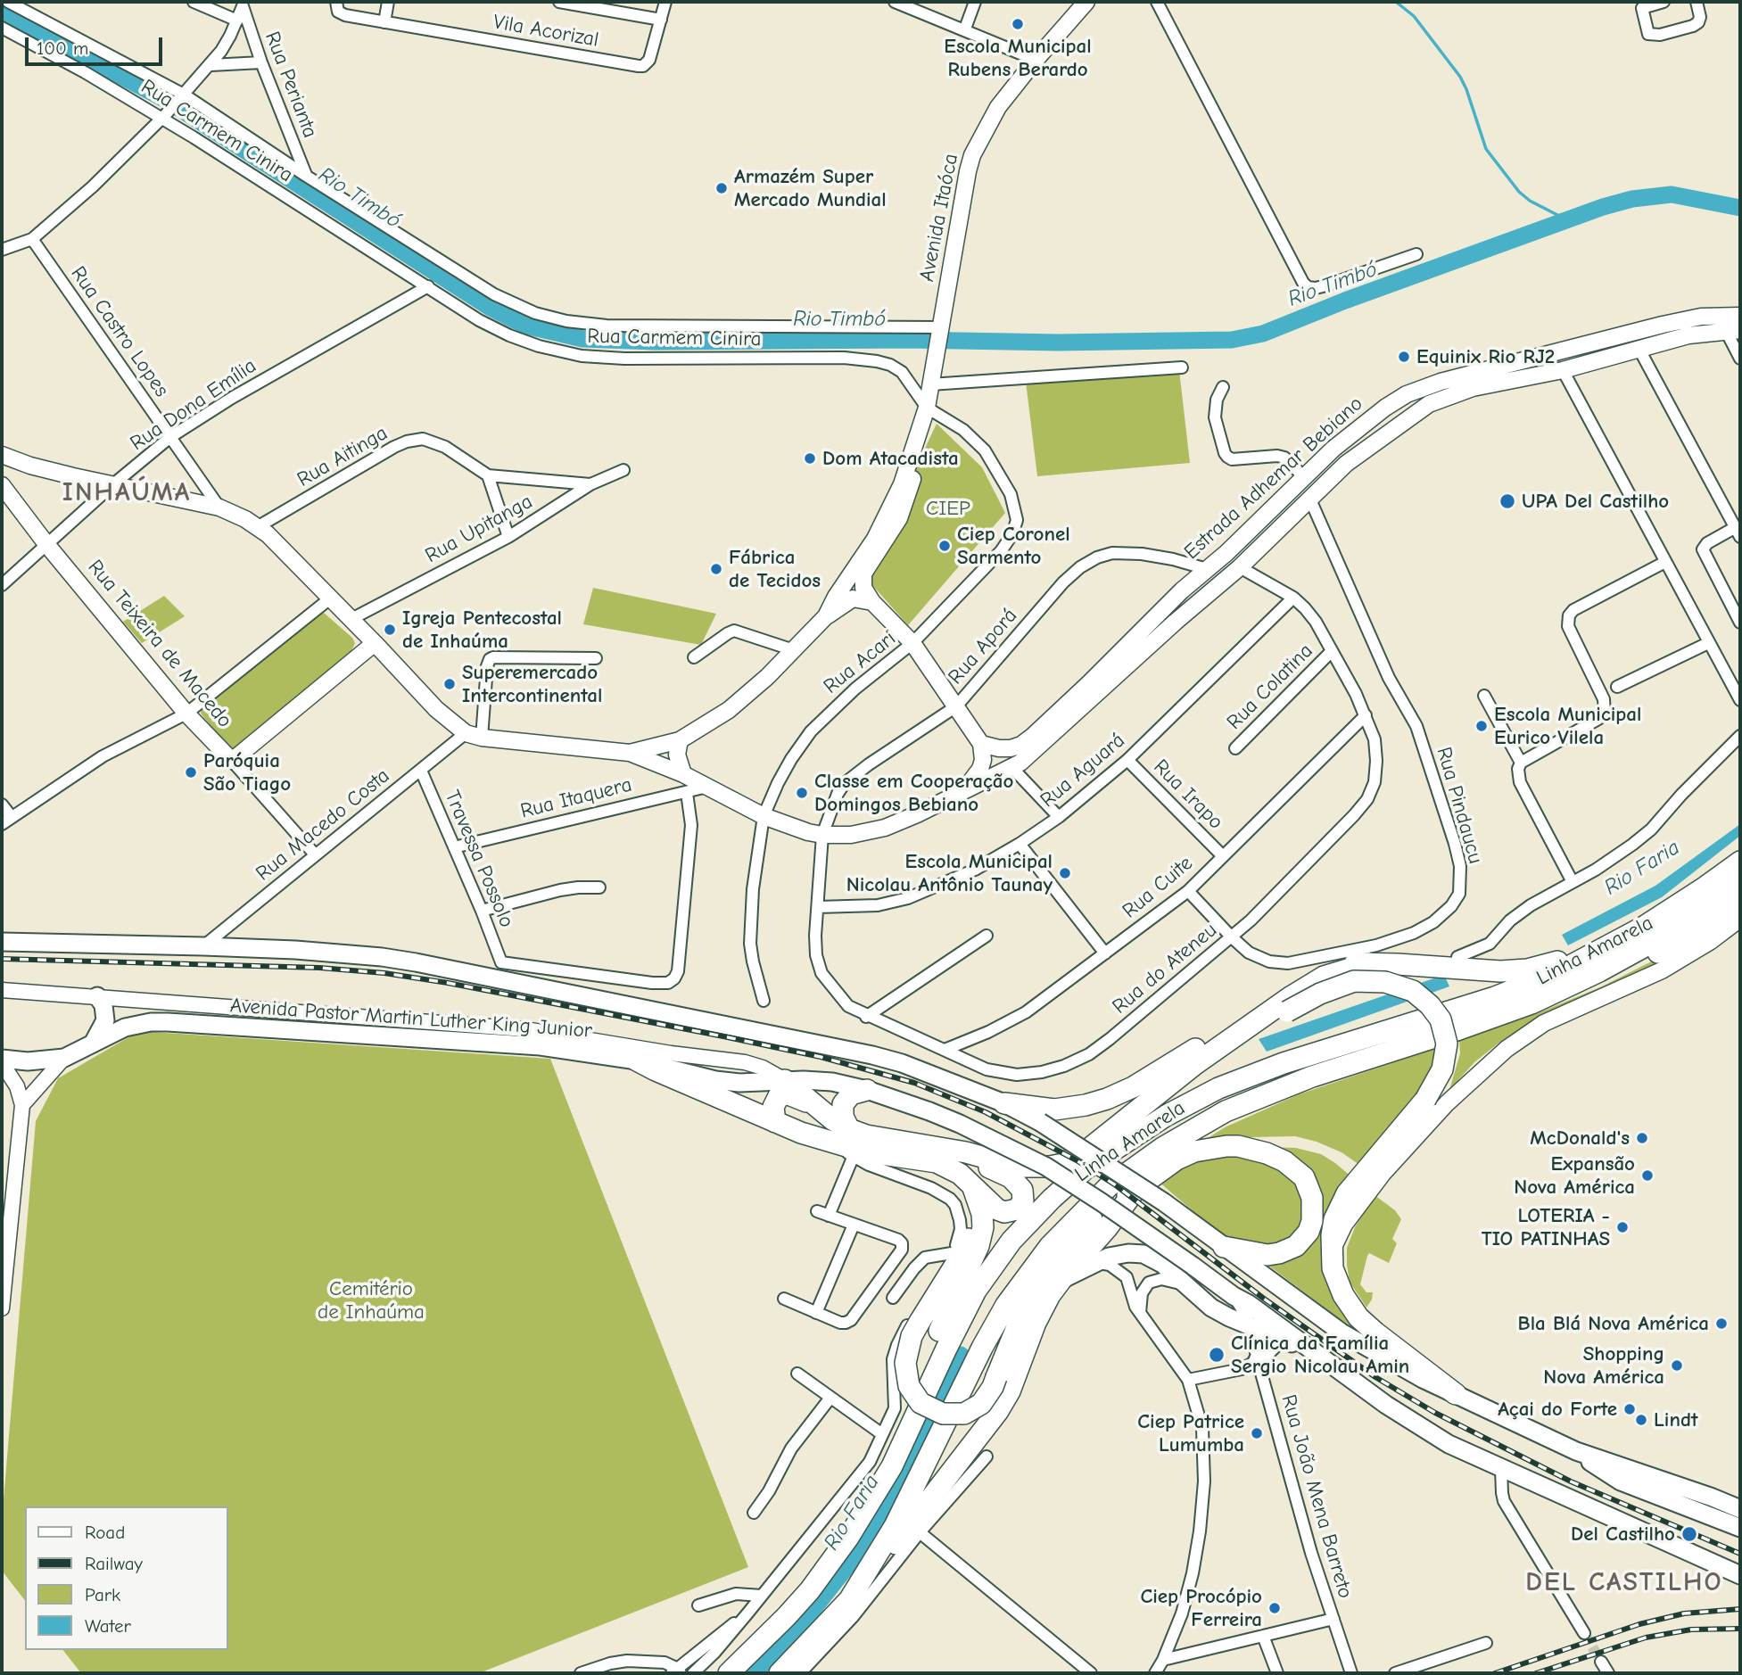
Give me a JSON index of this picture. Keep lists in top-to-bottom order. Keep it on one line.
{"streets":{"highway":["Linha Amarela"],"main road":["Avenida Itaóca","Estrada Adhemar Bebiano","Rua Teixeira de Macedo","Avenida Pastor Martin Luther King Junior"],"street":["Vila Acorizal","Rua Perianta","Rua Carmem Cinira","Rua Castro Lopes","Rua Dona Emília","Rua Aitinga","Rua Upitanga","Rua Aporá","Rua Acari","Rua Colatina","Rua Aguará","Rua Irapo","Rua Itaquera","Rua Pindaucu","Rua Macedo Costa","Travessa Possolo","Rua Cuite","Rua do Ateneu","Rua João Mena Barreto"]},"crossings":[["Rua Perianta","Rua Carmem Cinira"],["Rua Carmem Cinira","Avenida Itaóca"],["Rua Carmem Cinira","Rua Dona Emília"],["Rua Carmem Cinira","Rua Acari"],["Avenida Itaóca","Estrada Adhemar Bebiano"],["Avenida Itaóca","Rua Acari"],["Rua Castro Lopes","Rua Dona Emília"],["Rua Castro Lopes","Estrada Adhemar Bebiano"],["Rua Dona Emília","Estrada Adhemar Bebiano"],["Rua Dona Emília","Rua Teixeira de Macedo"],["Rua Aitinga","Estrada Adhemar Bebiano"],["Rua Aitinga","Rua Upitanga"],["Estrada Adhemar Bebiano","Rua Upitanga"],["Estrada Adhemar Bebiano","Rua Aporá"],["Estrada Adhemar Bebiano","Rua Acari"],["Estrada Adhemar Bebiano","Rua Itaquera"],["Estrada Adhemar Bebiano","Rua Pindaucu"],["Estrada Adhemar Bebiano","Rua Macedo Costa"],["Estrada Adhemar Bebiano","Rua do Ateneu"],["Rua Teixeira de Macedo","Rua Macedo Costa"],["Rua Aporá","Rua do Ateneu"],["Rua Colatina","Rua do Ateneu"],["Rua Aguará","Rua Irapo"],["Rua Aguará","Rua do Ateneu"],["Rua Irapo","Rua Cuite"],["Rua Itaquera","Travessa Possolo"],["Rua Pindaucu","Rua Cuite"],["Rua Pindaucu","Rua do Ateneu"],["Rua Macedo Costa","Travessa Possolo"],["Rua Macedo Costa","Avenida Pastor Martin Luther King Junior"],["Rua Cuite","Rua do Ateneu"],["Avenida Pastor Martin Luther King Junior","Rua João Mena Barreto"]],"districts":["INHAÚMA","DEL CASTILHO"],"water":["Rio Timbó","Rio Faria"],"parks":["CIEP","Cemitério de Inhaúma"],"places":["Escola Municipal Rubens Berardo","Armazém Super Mercado Mundial","Equinix Rio RJ2","Dom Atacadista","UPA Del Castilho","Ciep Coronel Sarmento","Fábrica de Tecidos","Igreja Pentecostal de Inhaúma","Superemercado Intercontinental","Escola Municipal Eurico Vilela","Paróquia São Tiago","Classe em Cooperação Domingos Bebiano","Escola Municipal Nicolau Antônio Taunay","McDonald's","Expansão Nova América","LOTERIA - TIO PATINHAS","Bla Blá Nova América","Clínica da Família Sergio Nicolau Amin","Shopping Nova América","Açai do Forte","Lindt","Ciep Patrice Lumumba","Del Castilho","Ciep Procópio Ferreira"],"legend":["Road","Railway","Park","Water"],"scale_bar":"100 m"}
